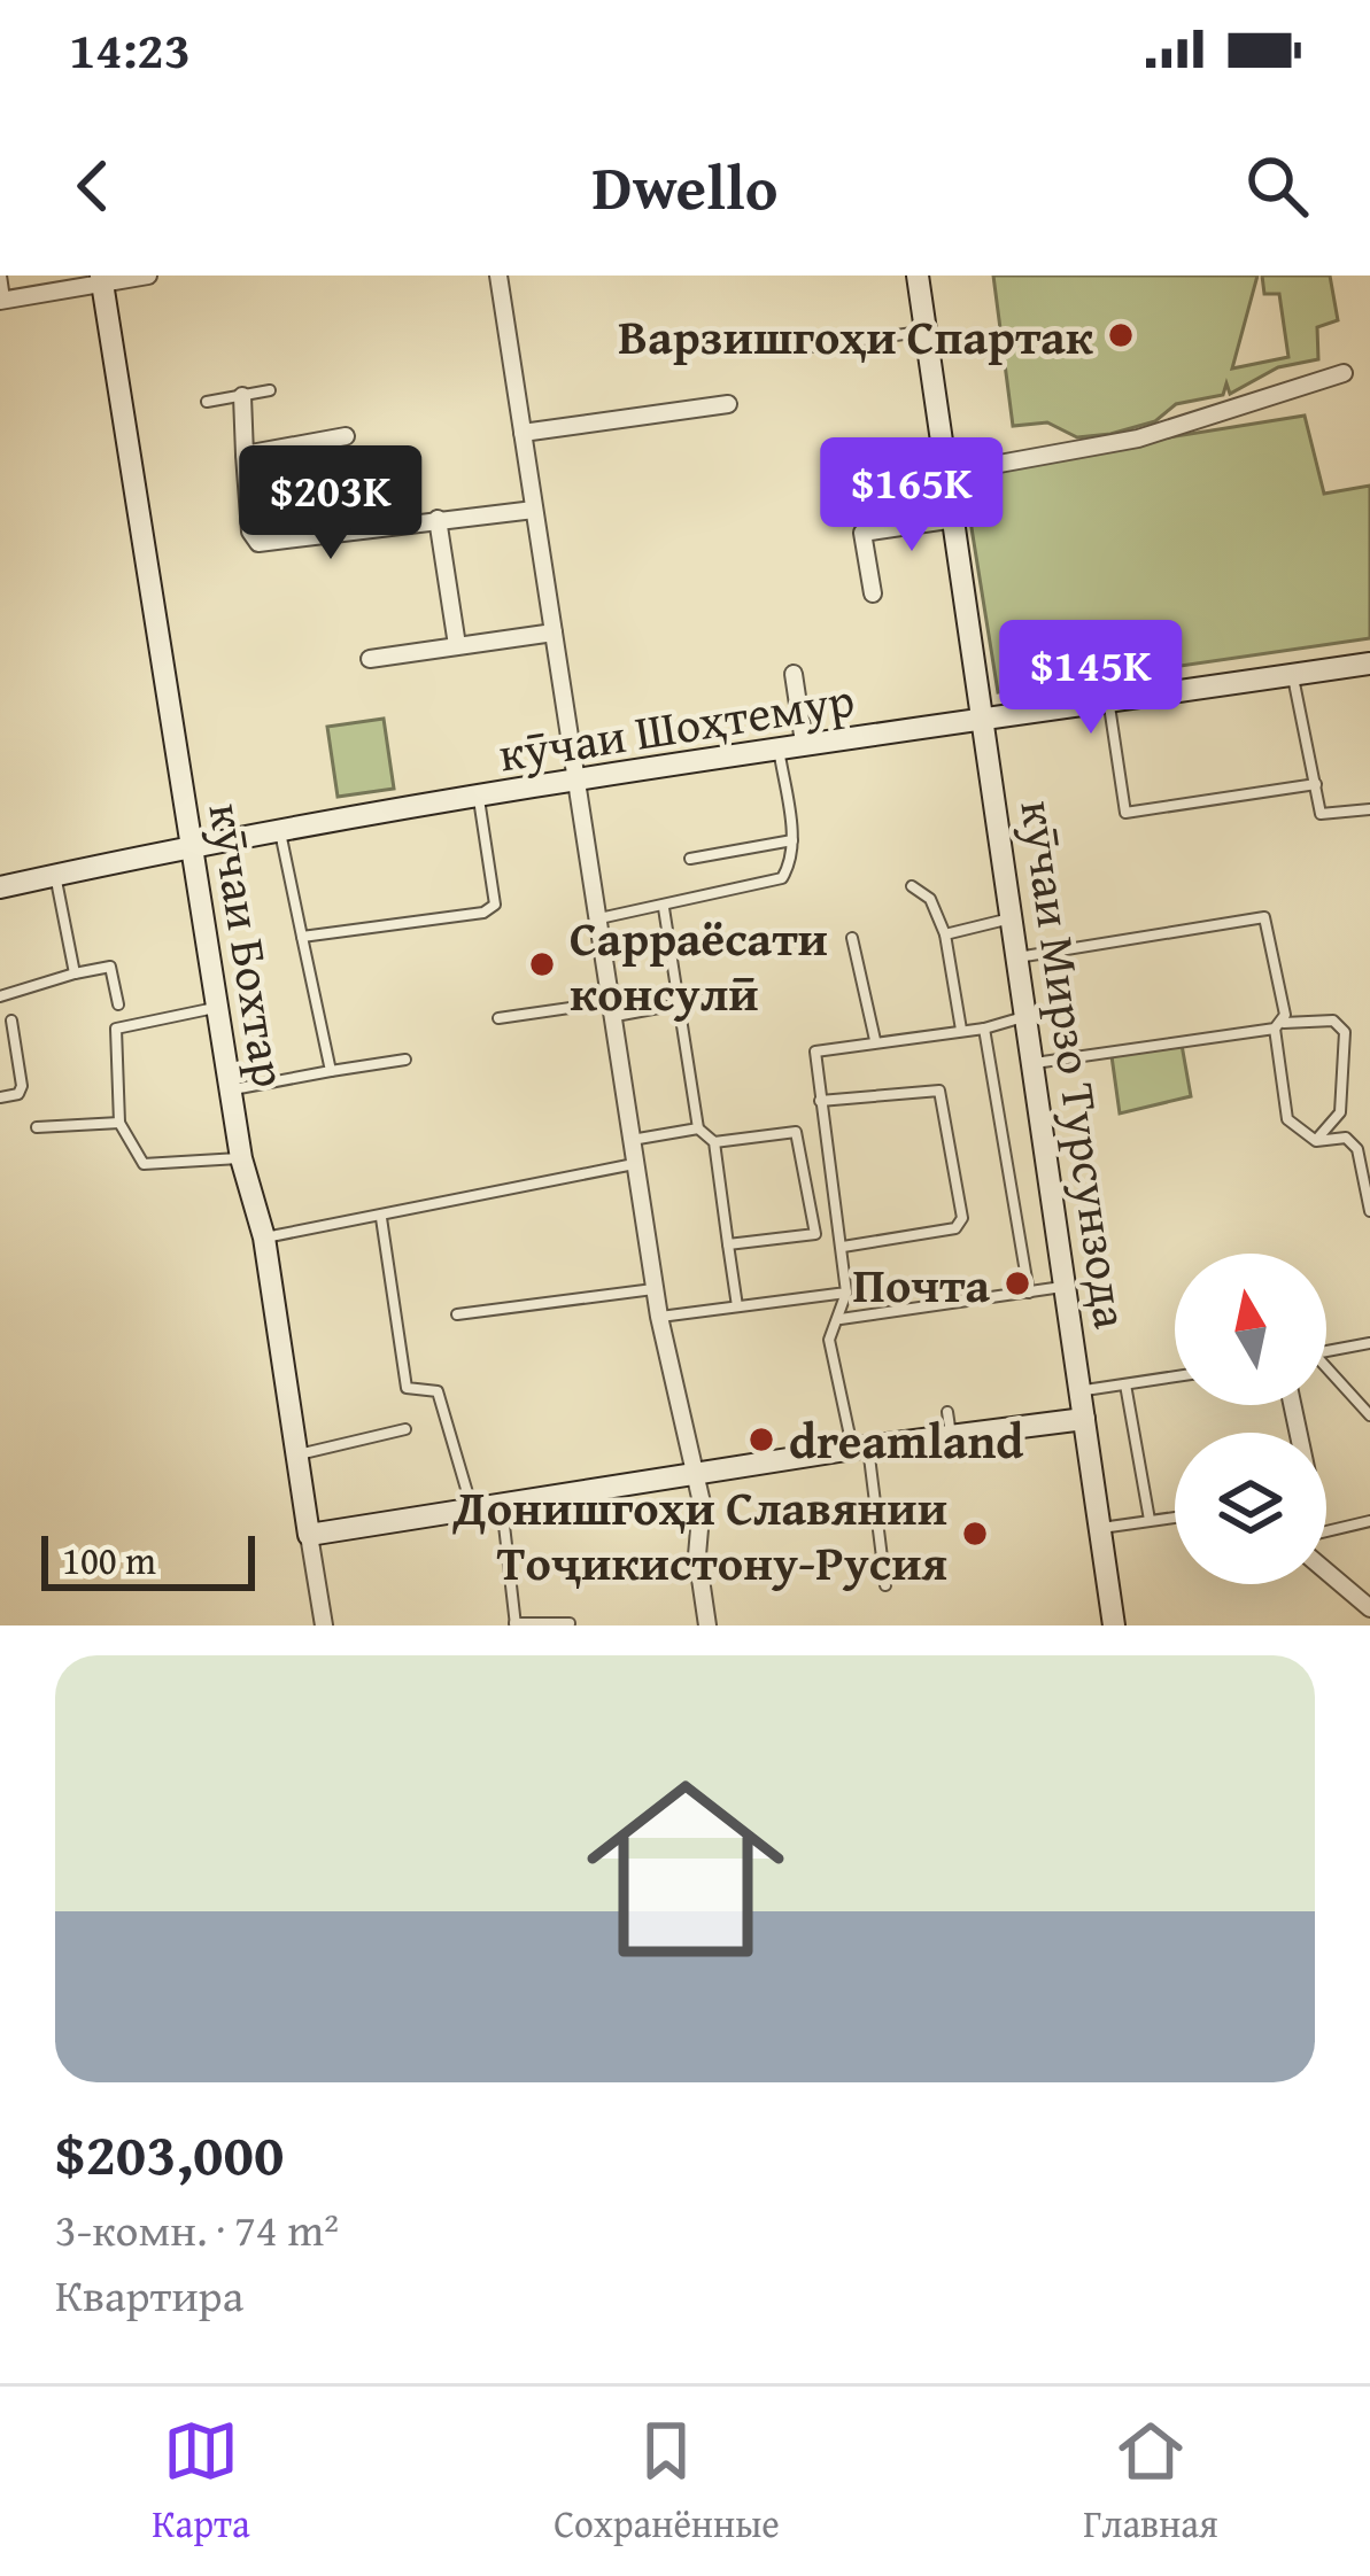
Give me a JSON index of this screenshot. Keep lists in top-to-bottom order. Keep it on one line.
{"streets":{"street":["кӯчаи Шоҳтемур","кӯчаи Бохтар","кӯчаи Мирзо Турсунзода"]},"crossings":[["кӯчаи Шоҳтемур","кӯчаи Бохтар"],["кӯчаи Шоҳтемур","кӯчаи Мирзо Турсунзода"]],"places":["Варзишгоҳи Спартак","Сарраёсати консулӣ","Почта","dreamland","Донишгоҳи Славянии Тоҷикистону-Русия"],"scale_bar":"100 m","north":"top","page":{"status":"14:23","header":"Dwello","price":["$165K","$203K","$145K"],"scale":"100 m","list":[{"name":"$203,000","note":"3-комн. · 74 m² · Квартира"}],"tabs":["Карта","Сохранённые","Главная"]}}
